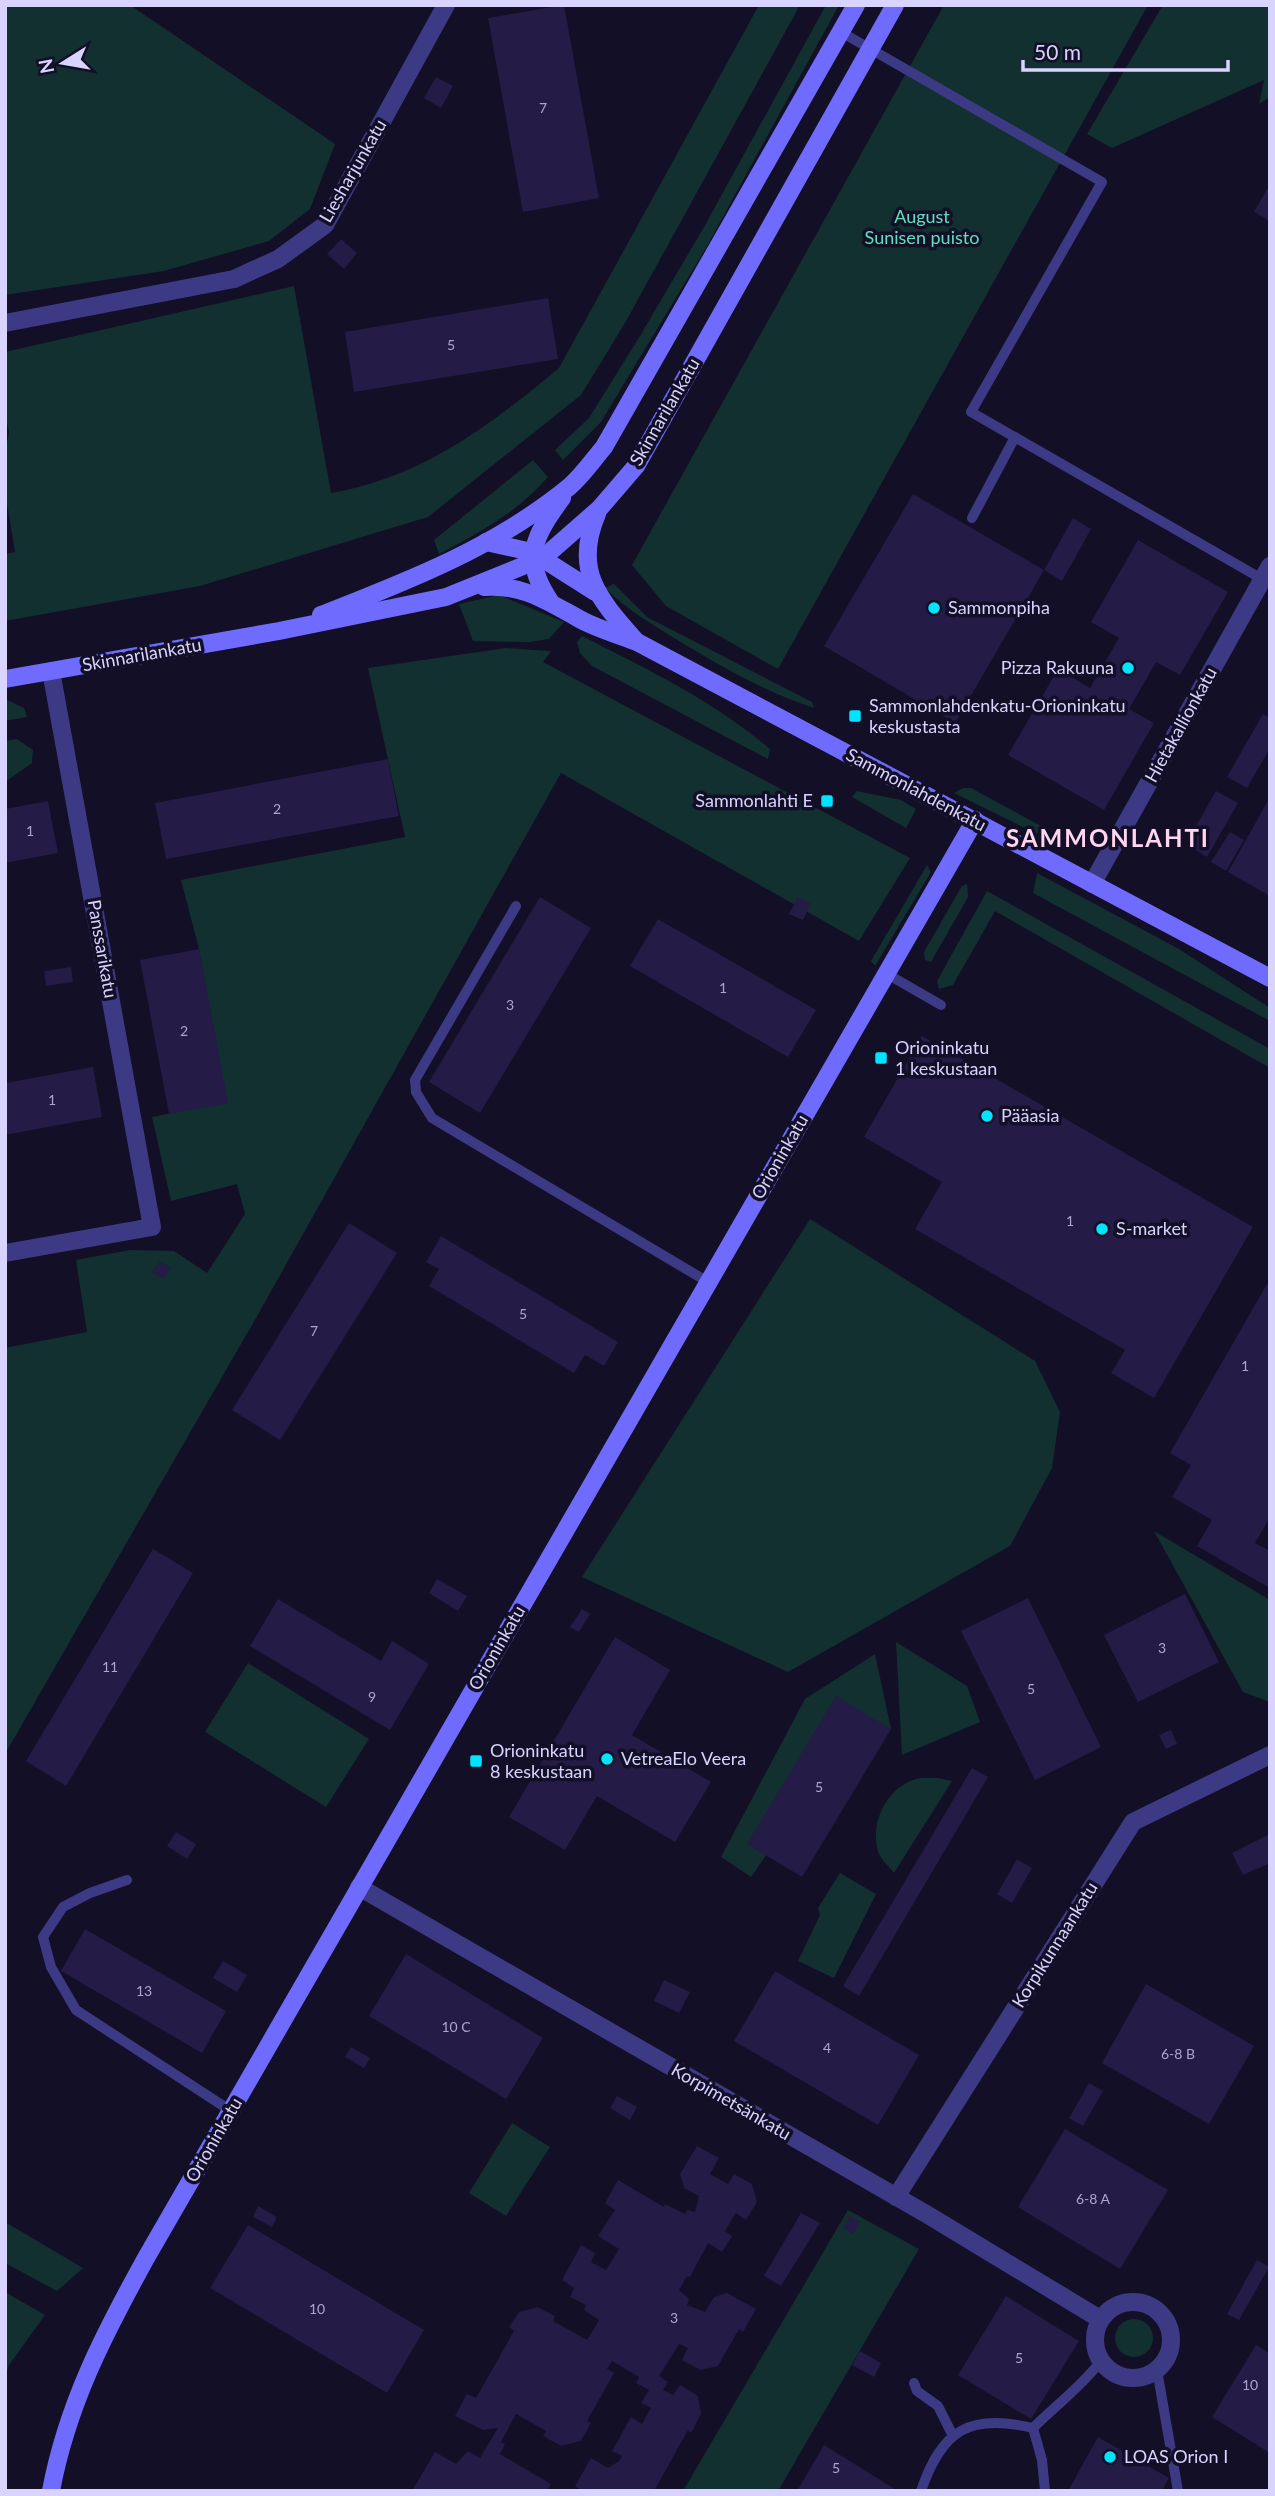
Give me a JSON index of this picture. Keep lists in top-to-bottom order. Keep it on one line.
{"streets":{"main road":["Skinnarilankatu","Sammonlahdenkatu","Orioninkatu"],"street":["Liesharjunkatu","Hietakallionkatu","Panssarikatu","Korpikunnaankatu","Korpimetsänkatu"]},"crossings":[["Skinnarilankatu","Sammonlahdenkatu"],["Skinnarilankatu","Panssarikatu"],["Hietakallionkatu","Sammonlahdenkatu"],["Sammonlahdenkatu","Orioninkatu"],["Orioninkatu","Korpimetsänkatu"],["Korpikunnaankatu","Korpimetsänkatu"]],"districts":["SAMMONLAHTI"],"parks":["August Sunisen puisto"],"places":{"other":["Sammonpiha","Pizza Rakuuna","Pääasia","S-market","VetreaElo Veera","LOAS Orion I"],"transit":["Sammonlahdenkatu-Orioninkatu keskustasta","Sammonlahti E","Orioninkatu 1 keskustaan","Orioninkatu 8 keskustaan"]},"house_numbers":["7","5","2","1","1","3","2","1","1","5","7","1","3","11","5","9","5","13","10 C","4","6-8 B","6-8 A","10","3","5","10","5"],"scale_bar":"50 m","north":"left"}
